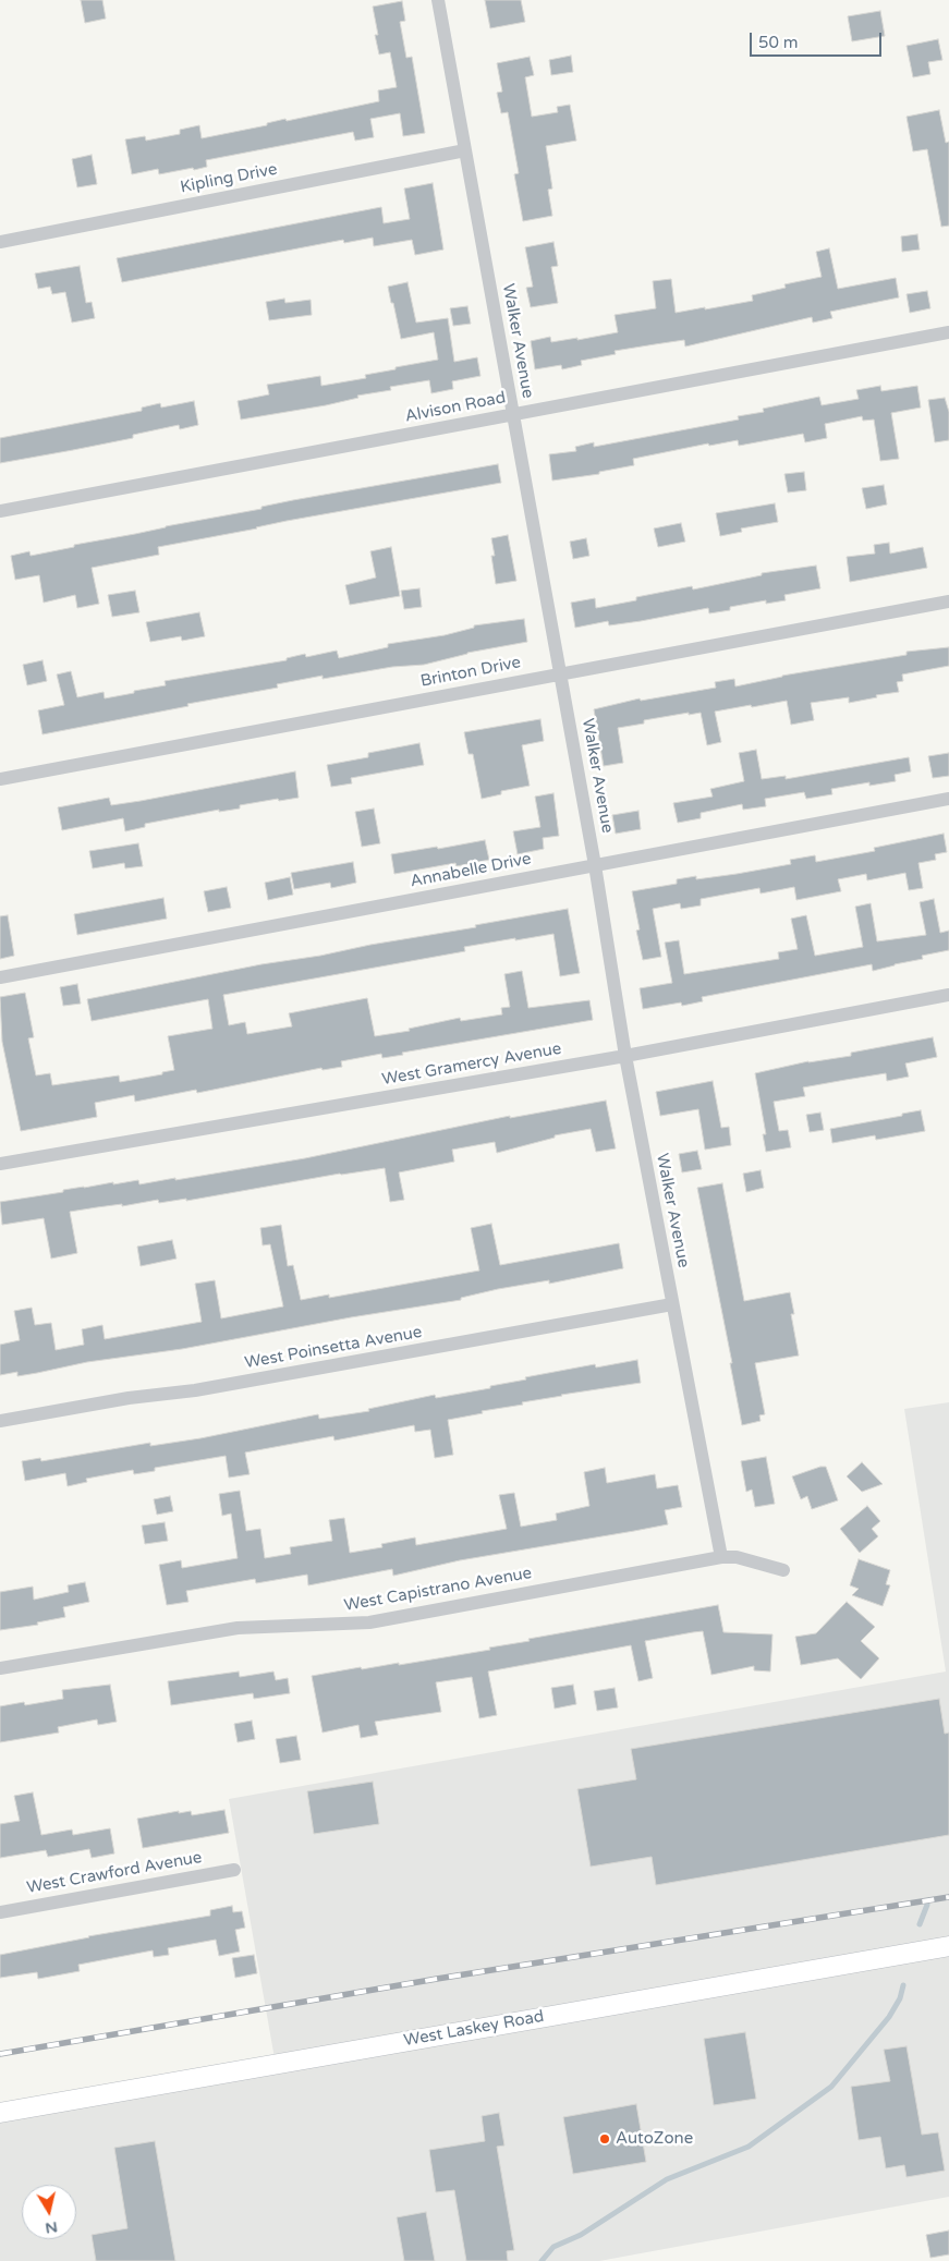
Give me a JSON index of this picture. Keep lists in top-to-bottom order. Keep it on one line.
{"streets":{"main road":["West Laskey Road"],"street":["Kipling Drive","Walker Avenue","Alvison Road","Brinton Drive","Annabelle Drive","West Gramercy Avenue","West Poinsetta Avenue","West Capistrano Avenue","West Crawford Avenue"]},"crossings":[["Kipling Drive","Walker Avenue"],["Walker Avenue","Alvison Road"],["Walker Avenue","Brinton Drive"],["Walker Avenue","Annabelle Drive"],["Walker Avenue","West Gramercy Avenue"],["Walker Avenue","West Poinsetta Avenue"],["Walker Avenue","West Capistrano Avenue"]],"places":["AutoZone"],"scale_bar":"50 m","north":"bottom"}
